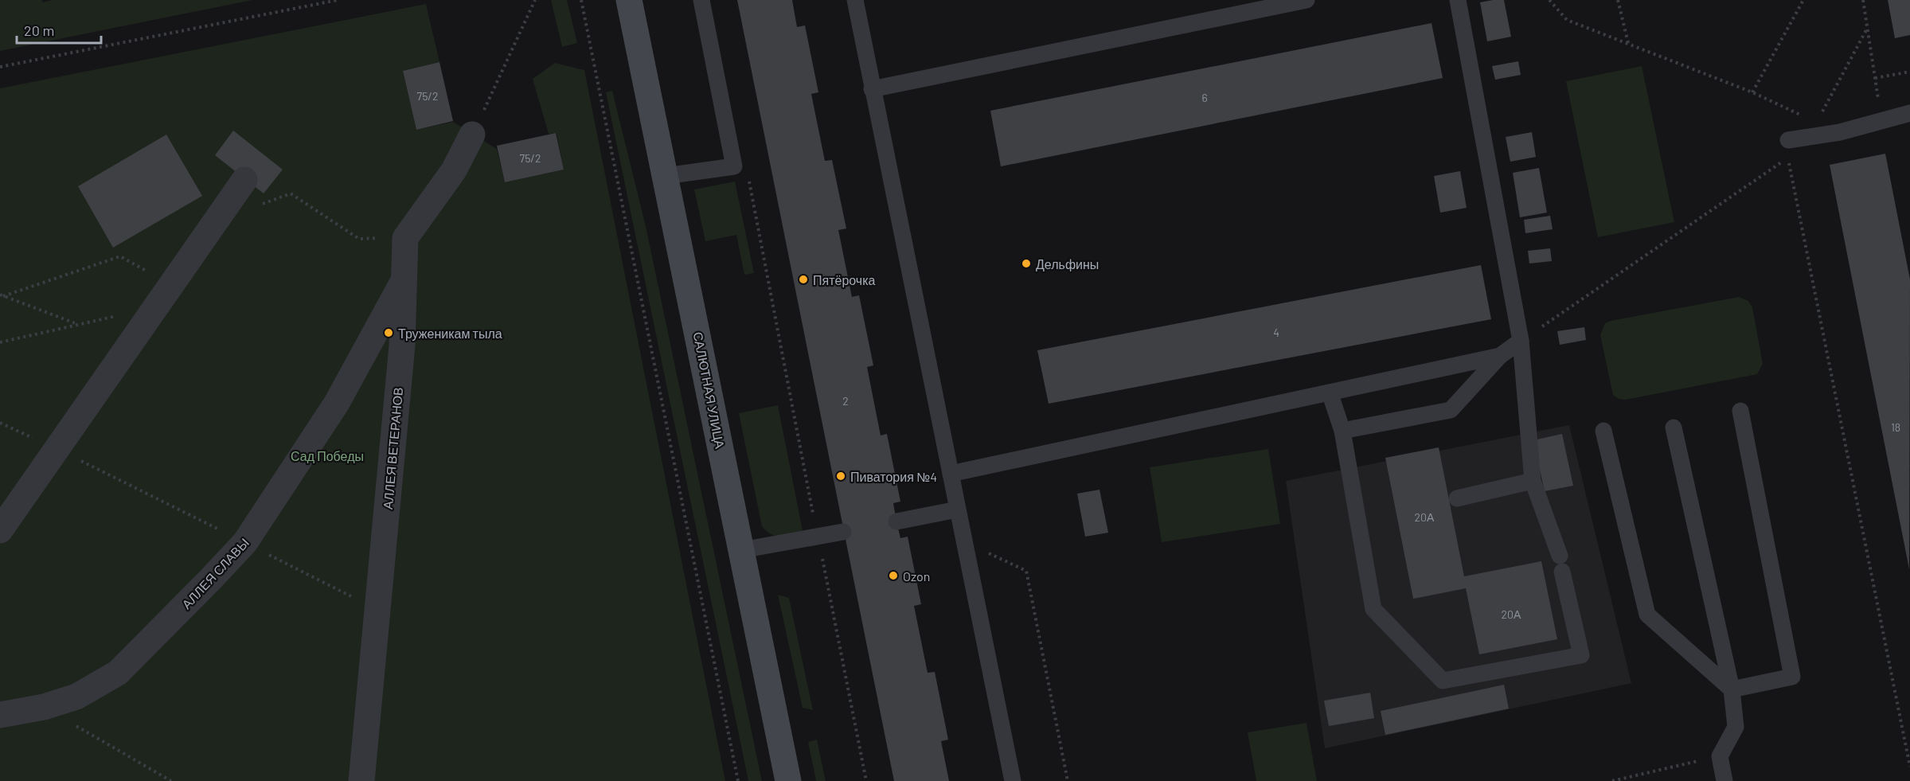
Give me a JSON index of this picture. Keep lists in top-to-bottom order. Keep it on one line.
{"streets":{"street":["САЛЮТНАЯ УЛИЦА","АЛЛЕЯ ВЕТЕРАНОВ","АЛЛЕЯ СЛАВЫ"]},"crossings":[["АЛЛЕЯ ВЕТЕРАНОВ","АЛЛЕЯ СЛАВЫ"]],"parks":["Сад Победы"],"places":["Дельфины","Пятёрочка","Труженикам тыла","Пиватория №4","Ozon"],"house_numbers":["75/2","6","75/2","4","2","18","20А","20А"],"scale_bar":"20 m"}
